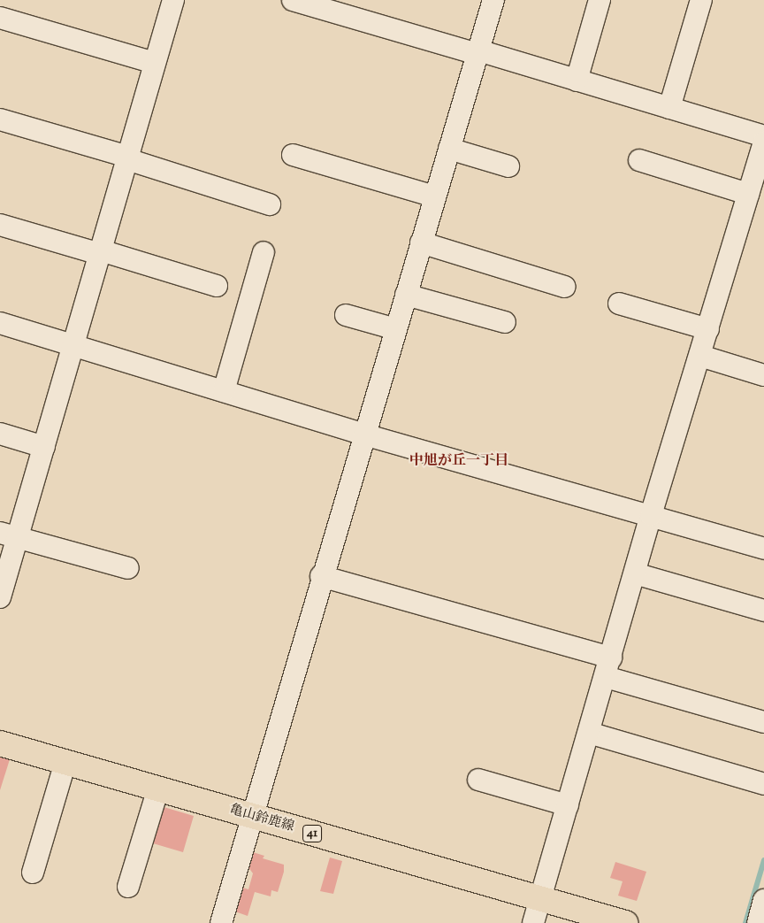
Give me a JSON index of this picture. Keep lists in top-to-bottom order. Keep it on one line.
{"streets":{"main road":["亀山鈴鹿線","41"]},"districts":["中旭が丘一丁目"]}
